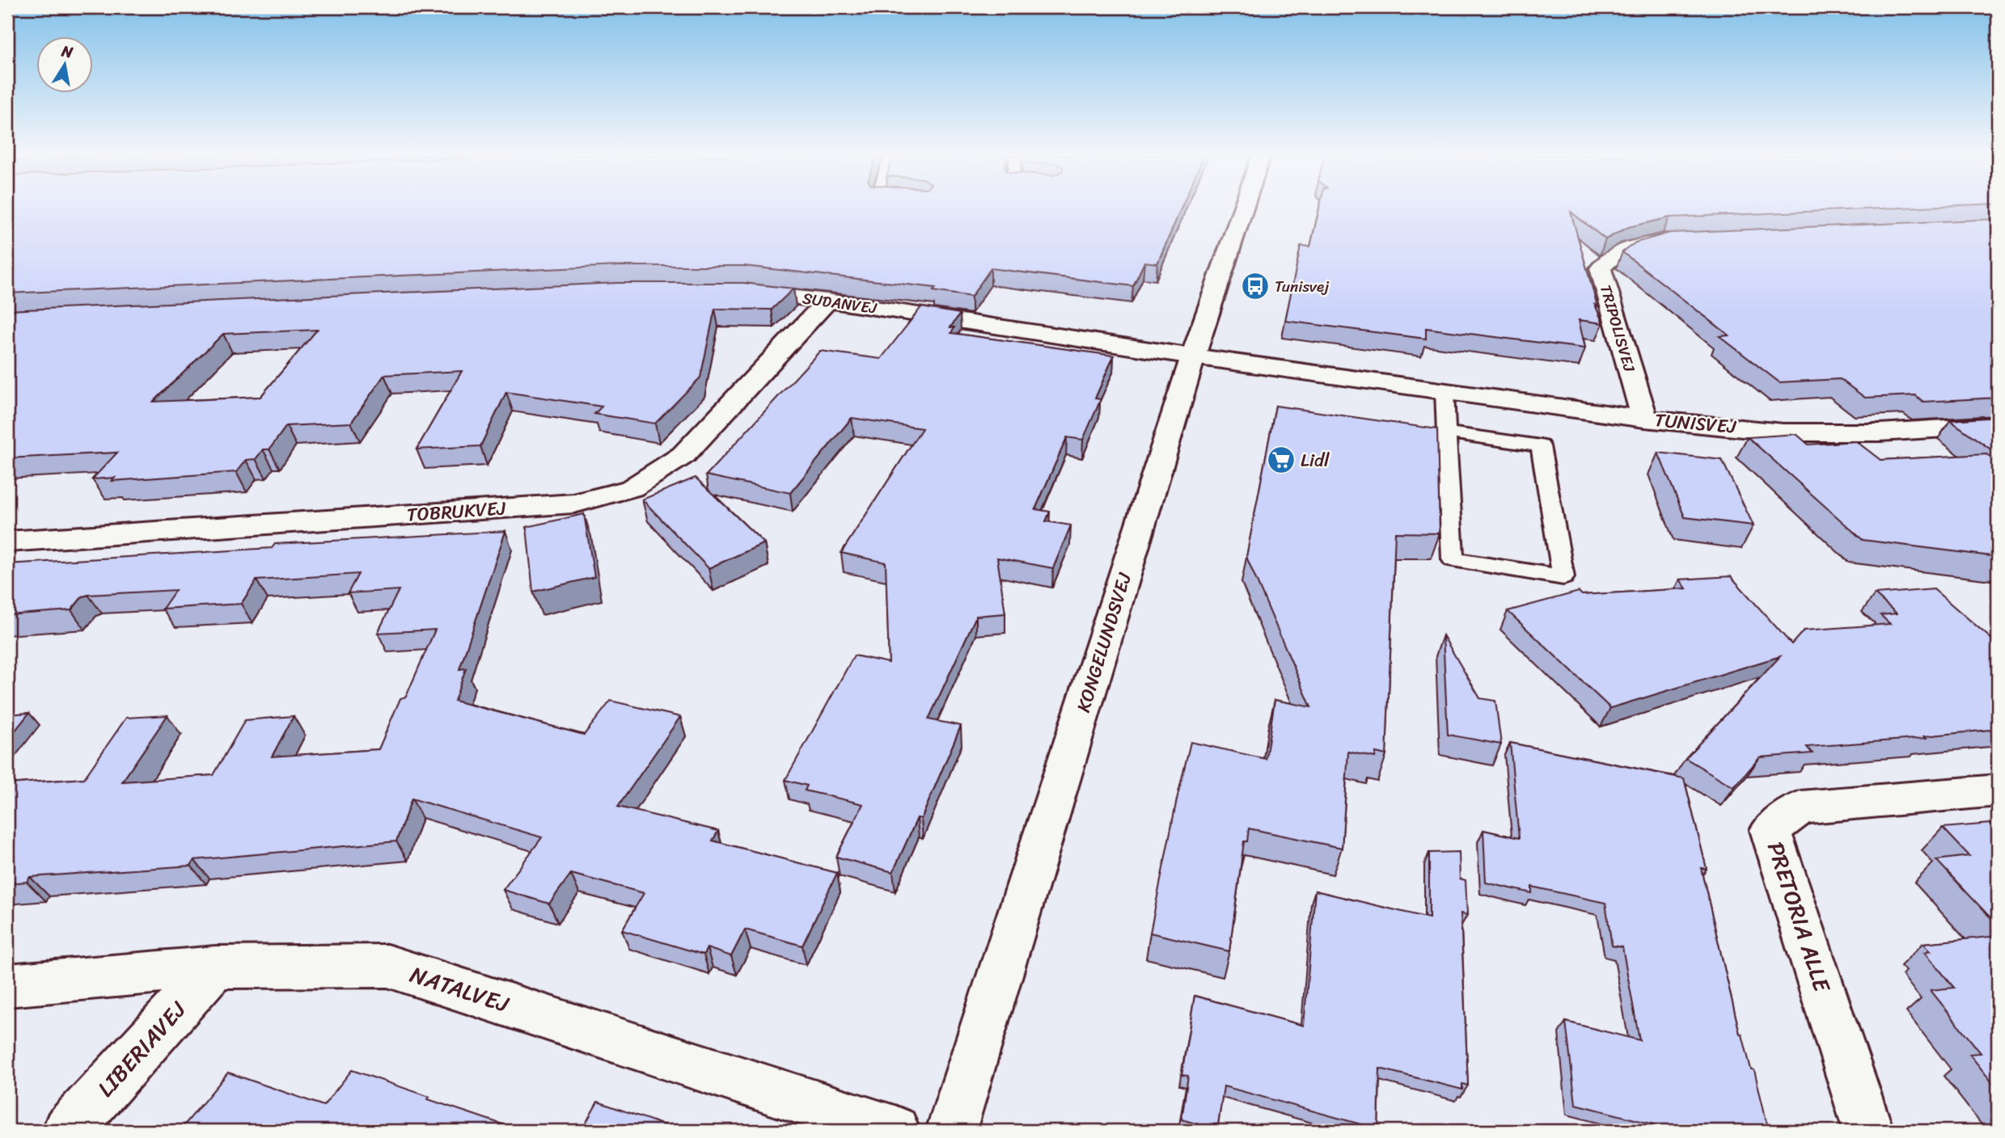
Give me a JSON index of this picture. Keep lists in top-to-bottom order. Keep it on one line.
{"streets":{"street":["SUDANVEJ","TRIPOLISVEJ","TUNISVEJ","TOBRUKVEJ","KONGELUNDSVEJ","PRETORIA ALLE","NATALVEJ","LIBERIAVEJ"]},"crossings":[["SUDANVEJ","TUNISVEJ"],["SUDANVEJ","TOBRUKVEJ"],["SUDANVEJ","KONGELUNDSVEJ"],["TRIPOLISVEJ","TUNISVEJ"],["TUNISVEJ","KONGELUNDSVEJ"],["NATALVEJ","LIBERIAVEJ"]],"places":{"bus stop":["Tunisvej"],"supermarket":["Lidl"]},"north":"top"}
